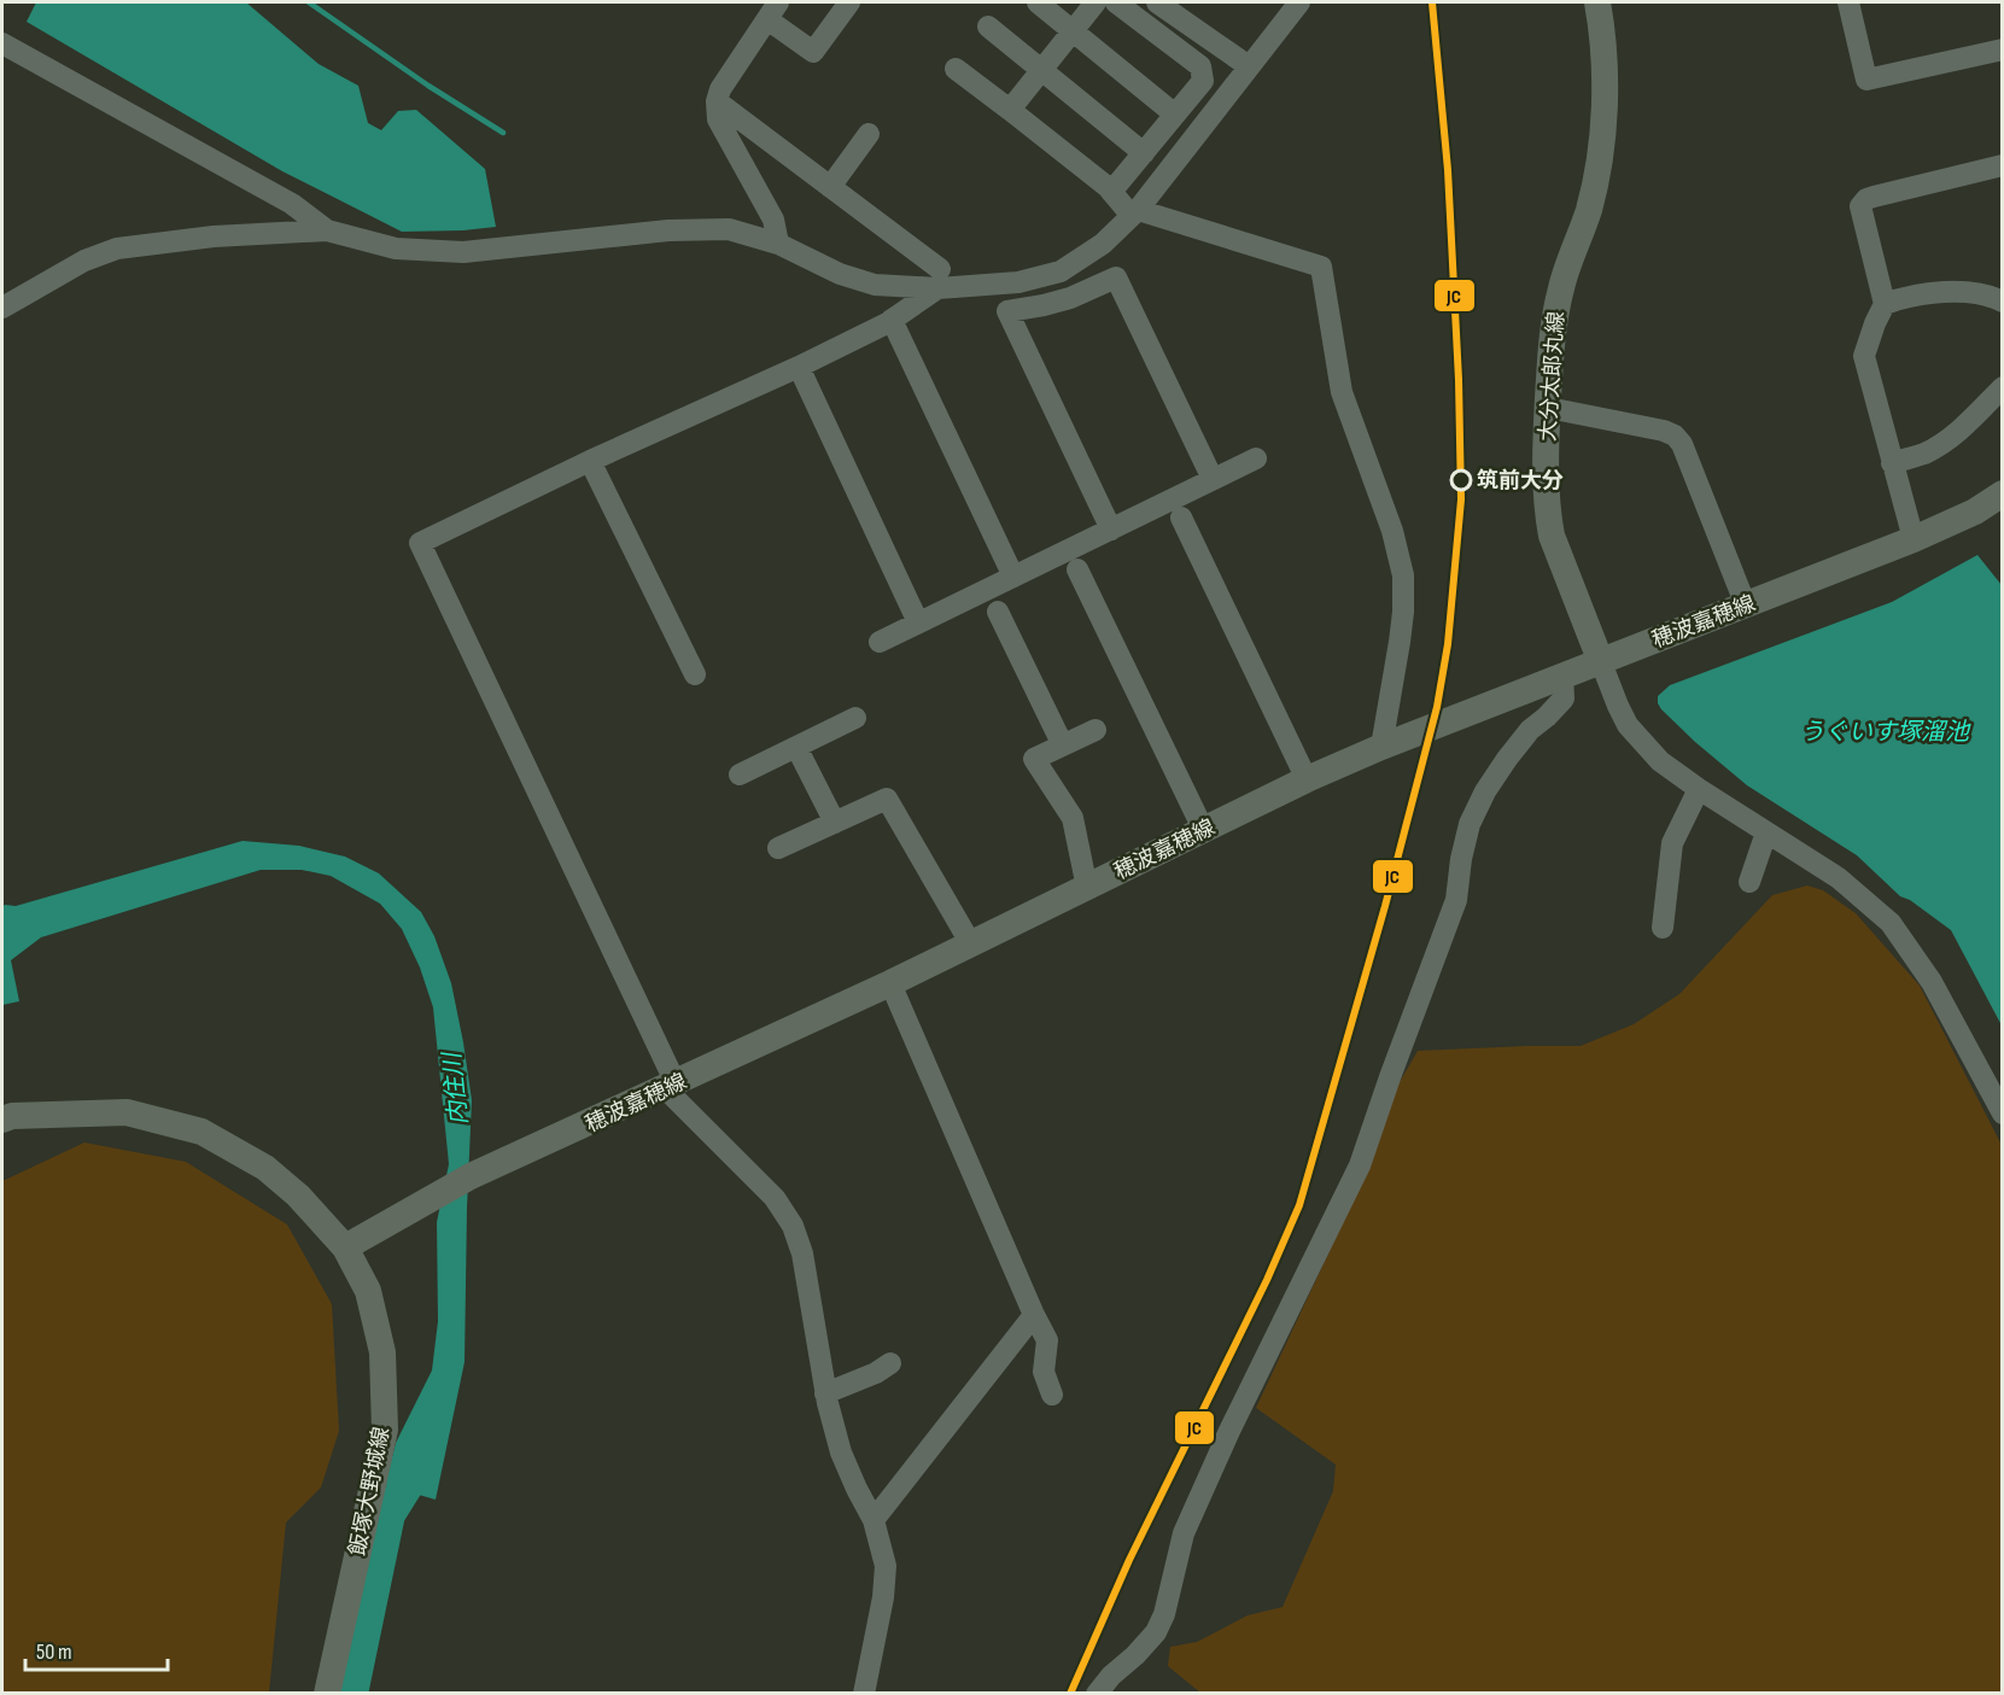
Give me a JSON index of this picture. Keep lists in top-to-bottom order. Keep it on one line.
{"streets":{"main road":["大分太郎丸線","穂波嘉穂線","飯塚大野城線"]},"crossings":[["大分太郎丸線","穂波嘉穂線"],["穂波嘉穂線","飯塚大野城線"]],"water":["うぐいす塚溜池","内住川"],"places":["筑前大分"],"lines":["transit line JC"],"scale_bar":"50 m"}
